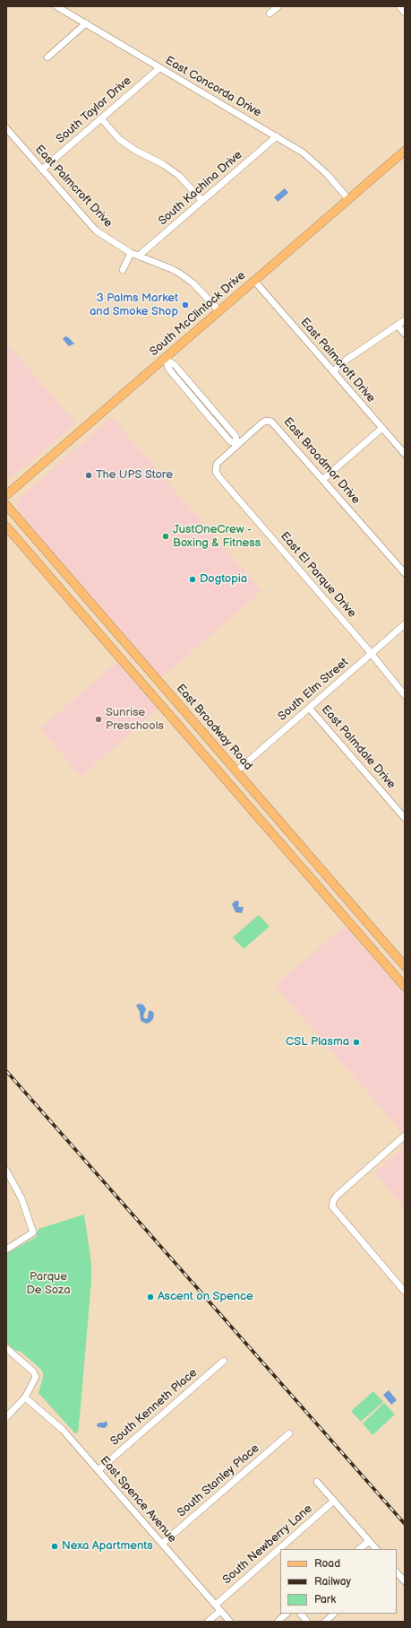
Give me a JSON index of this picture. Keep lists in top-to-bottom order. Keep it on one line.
{"streets":{"main road":["South McClintock Drive","East Broadway Road"],"street":["East Concorda Drive","South Taylor Drive","East Palmcroft Drive","South Kachina Drive","East Broadmor Drive","East El Parque Drive","South Elm Street","East Palmdale Drive","South Kenneth Place","South Stanley Place","East Spence Avenue","South Newberry Lane"]},"crossings":[["East Concorda Drive","South Taylor Drive"],["East Concorda Drive","South Kachina Drive"],["East Concorda Drive","South McClintock Drive"],["South Taylor Drive","East Palmcroft Drive"],["East Palmcroft Drive","South Kachina Drive"],["East Palmcroft Drive","South McClintock Drive"],["East Broadmor Drive","East El Parque Drive"],["East El Parque Drive","South Elm Street"],["South Elm Street","East Broadway Road"],["South Elm Street","East Palmdale Drive"],["South Kenneth Place","East Spence Avenue"],["South Stanley Place","East Spence Avenue"],["East Spence Avenue","South Newberry Lane"]],"parks":["Parque De Soza"],"places":["3 Palms Market and Smoke Shop","The UPS Store","JustOneCrew - Boxing & Fitness","Dogtopia","Sunrise Preschools","CSL Plasma","Ascent on Spence","Nexa Apartments"],"legend":["Road","Railway","Park"]}
